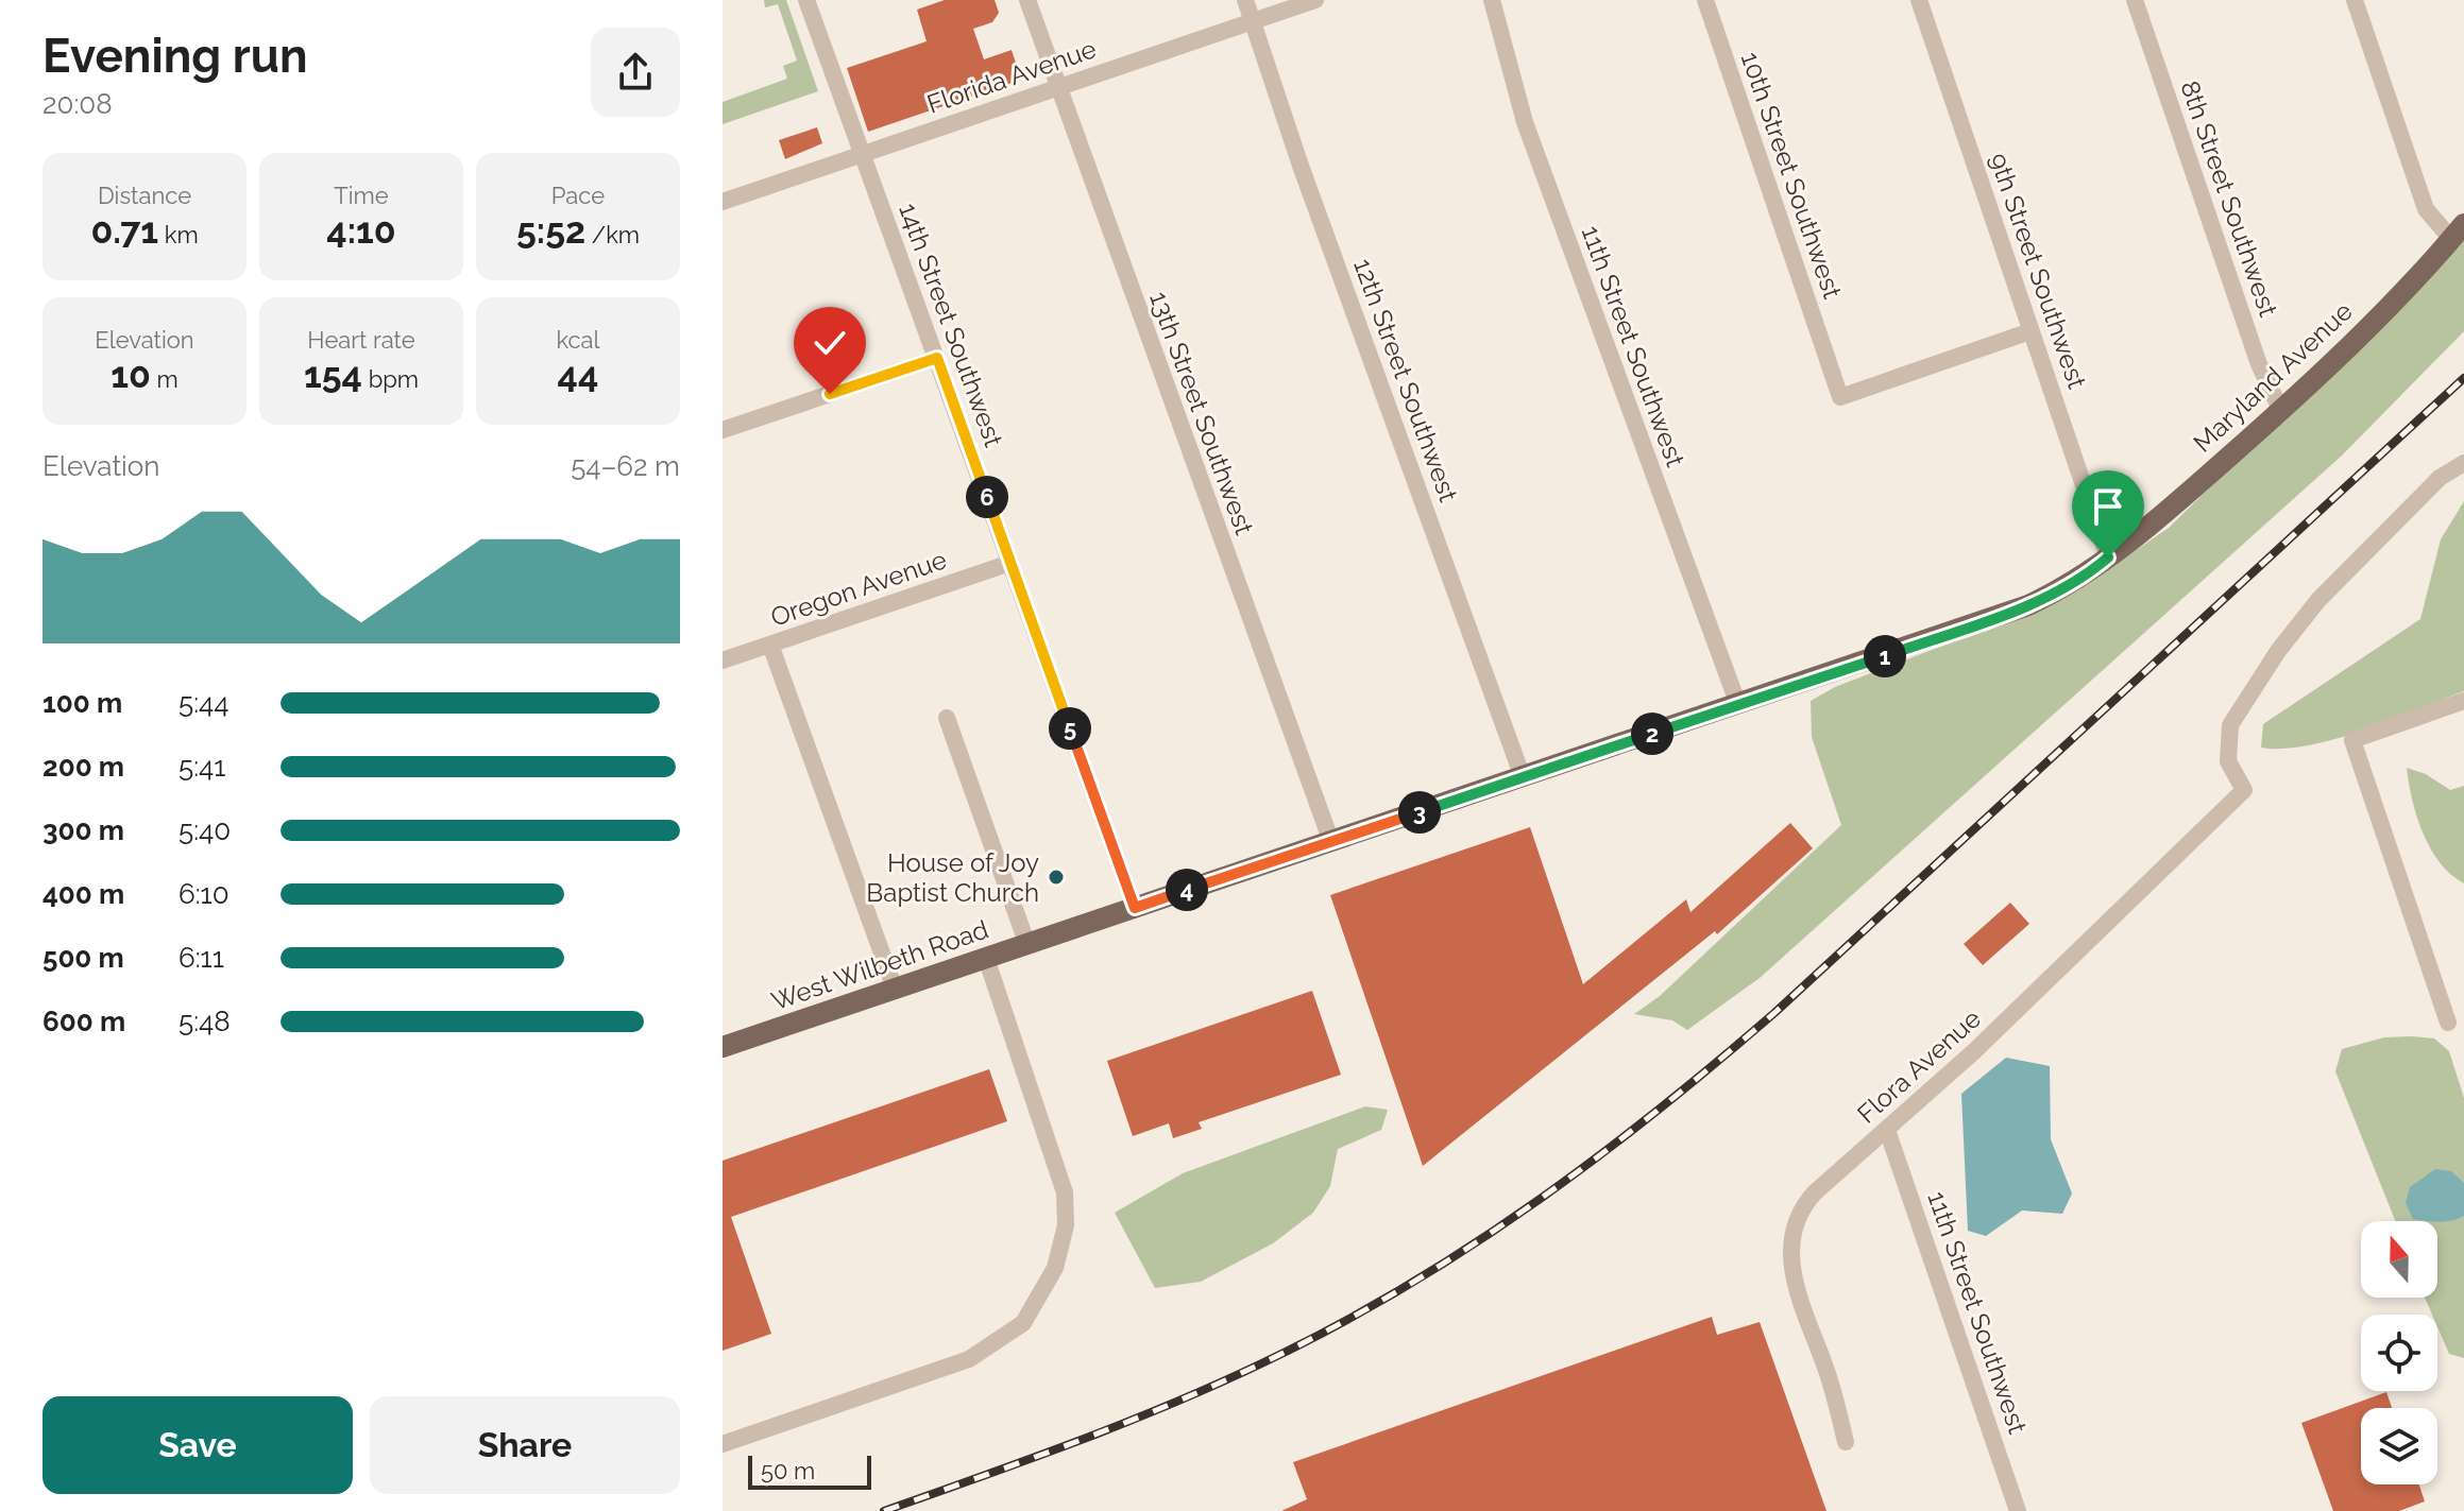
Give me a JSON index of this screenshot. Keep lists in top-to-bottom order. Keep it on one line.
{"streets":{"main road":["Maryland Avenue","West Wilbeth Road"],"street":["Florida Avenue","10th Street Southwest","8th Street Southwest","9th Street Southwest","14th Street Southwest","11th Street Southwest","12th Street Southwest","13th Street Southwest","Oregon Avenue","Flora Avenue"]},"crossings":[["Florida Avenue","14th Street Southwest"],["Florida Avenue","12th Street Southwest"],["Florida Avenue","13th Street Southwest"],["10th Street Southwest","9th Street Southwest"],["8th Street Southwest","Maryland Avenue"],["9th Street Southwest","Maryland Avenue"],["9th Street Southwest","West Wilbeth Road"],["14th Street Southwest","Oregon Avenue"],["14th Street Southwest","West Wilbeth Road"],["11th Street Southwest","West Wilbeth Road"],["11th Street Southwest","Flora Avenue"],["Maryland Avenue","West Wilbeth Road"],["12th Street Southwest","West Wilbeth Road"],["13th Street Southwest","West Wilbeth Road"]],"places":["House of Joy Baptist Church"],"scale_bar":"50 m","north":"top","page":{"heading":["Evening run","20:08"],"stats":[["Distance","0.71 km"],["Time","4:10"],["Pace","5:52 /km"],["Elevation","10 m"],["Heart rate","154 bpm"],["kcal","44"]],"chart":["Elevation","54–62 m"],"pins":["6","1","5","2","3","4"],"list":[{"name":"100 m","note":"5:44"},{"name":"200 m","note":"5:41"},{"name":"300 m","note":"5:40"},{"name":"400 m","note":"6:10"},{"name":"500 m","note":"6:11"},{"name":"600 m","note":"5:48"}],"buttons":["Save","Share"],"scale":"50 m"}}
